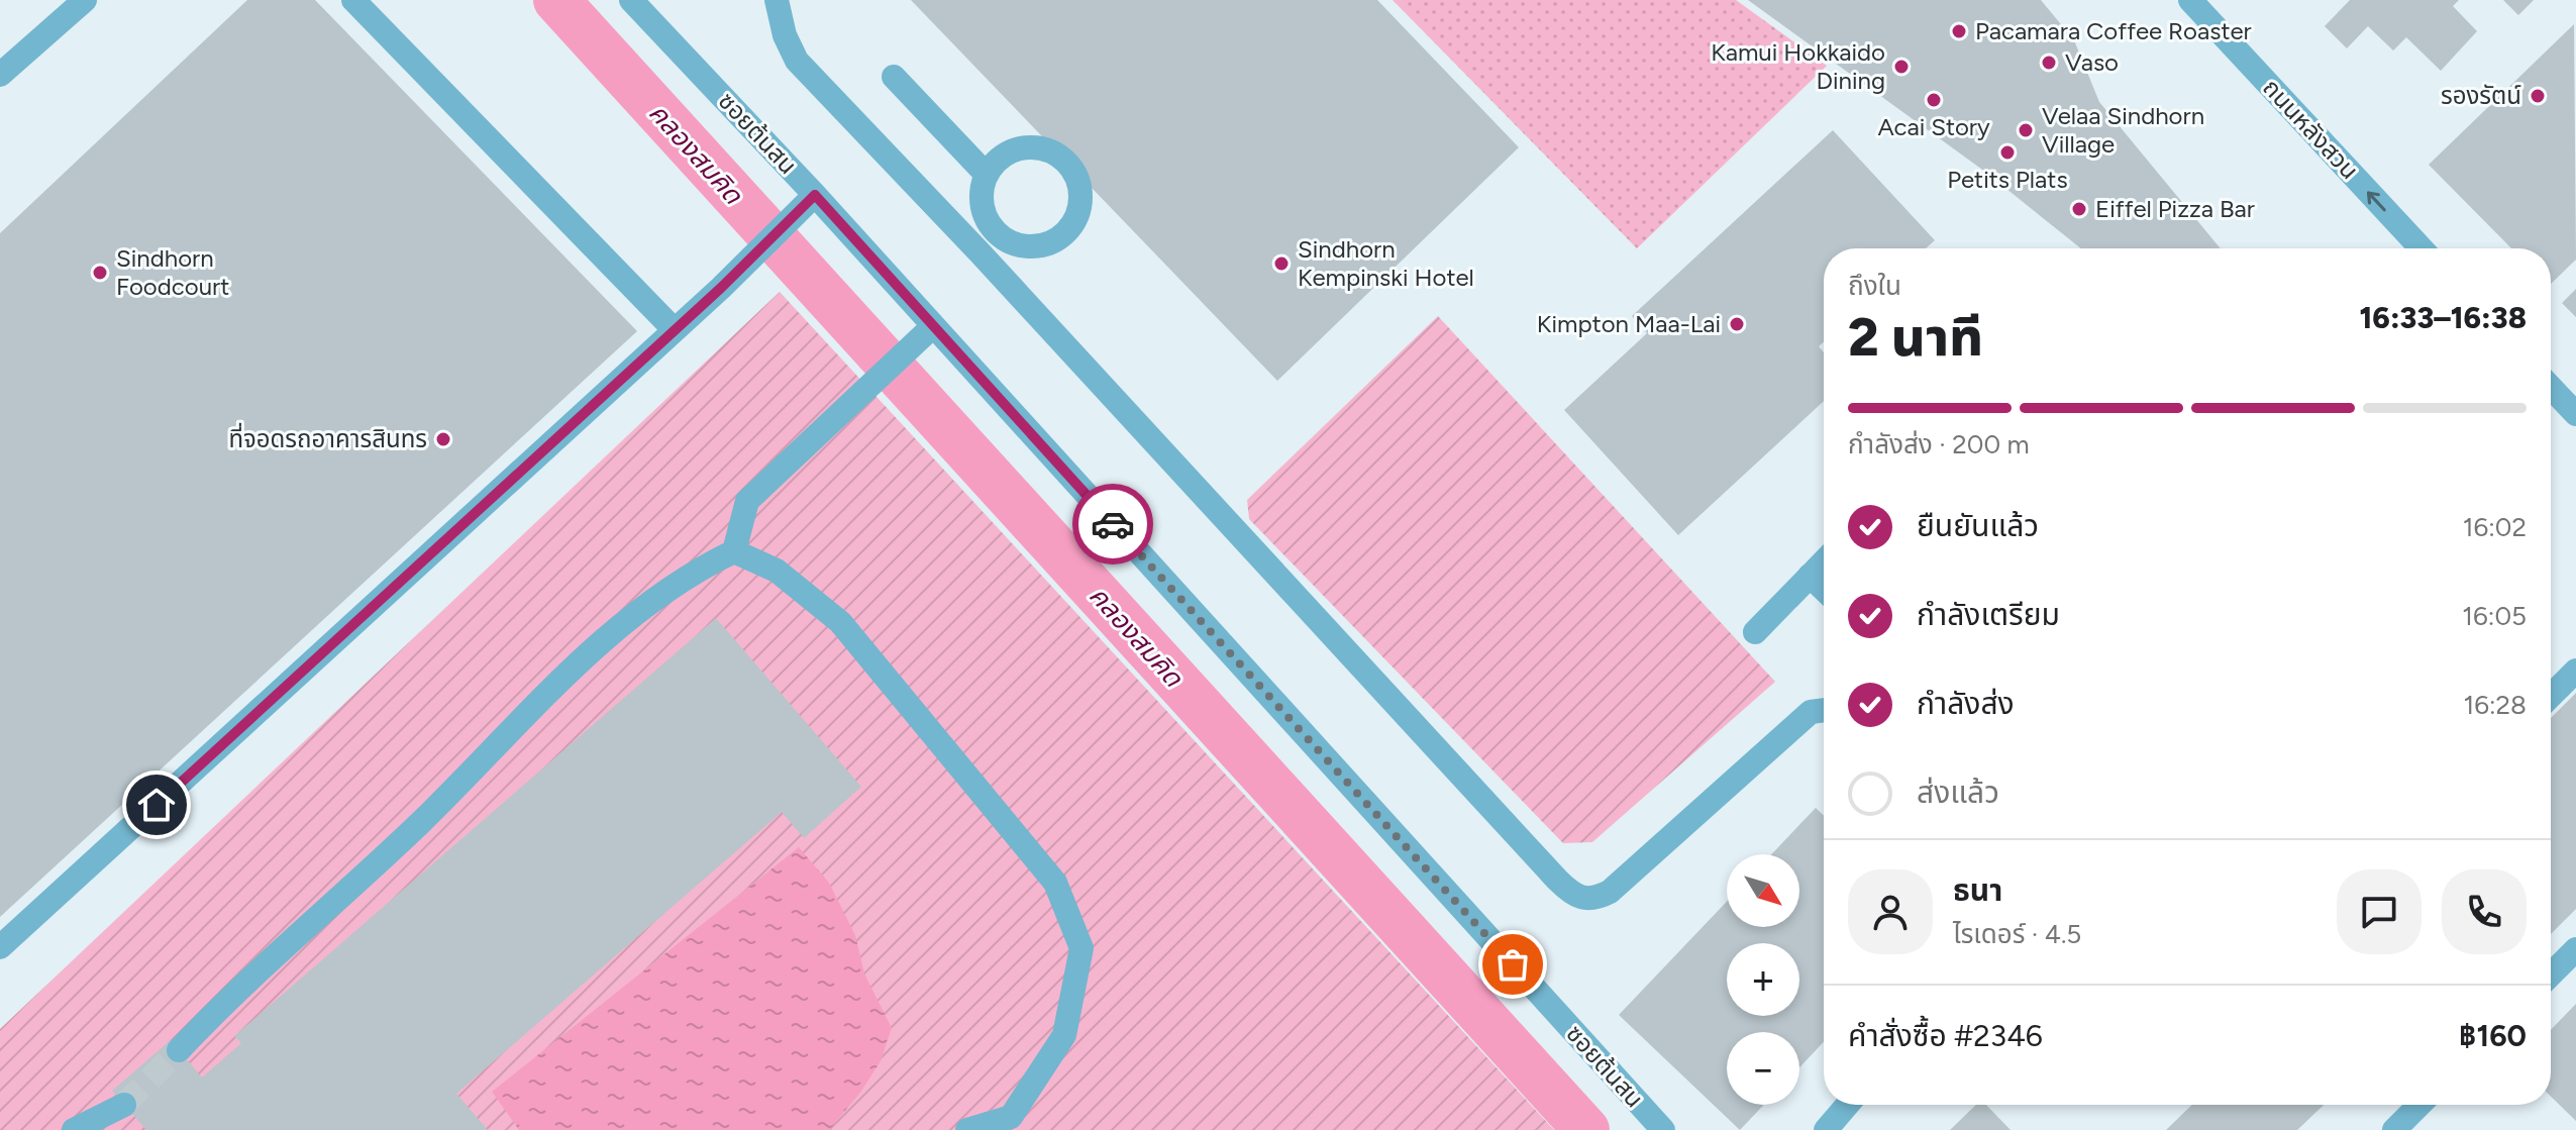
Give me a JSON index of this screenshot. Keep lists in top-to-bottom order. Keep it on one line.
{"streets":{"street":["ถนนหลังสวน","ซอยต้นสน"]},"one_way":["ถนนหลังสวน"],"water":["คลองสมคิด"],"places":["Pacamara Coffee Roaster","Vaso","Kamui Hokkaido Dining","รองรัตน์","Acai Story","Velaa Sindhorn Village","Petits Plats","Eiffel Pizza Bar","Sindhorn Kempinski Hotel","Sindhorn Foodcourt","Kimpton Maa-Lai","ที่จอดรถอาคารสินทร"],"north":"bottom right","page":{"heading":["2 นาที","ถึงใน","16:33–16:38"],"panel":["ธนา","ไรเดอร์ · 4.5","คำสั่งซื้อ #2346","฿160"],"bar":"กำลังส่ง · 200 m","list":[["ยืนยันแล้ว","16:02"],["กำลังเตรียม","16:05"],["กำลังส่ง","16:28"],"ส่งแล้ว"],"map_buttons":["+","−"]}}
